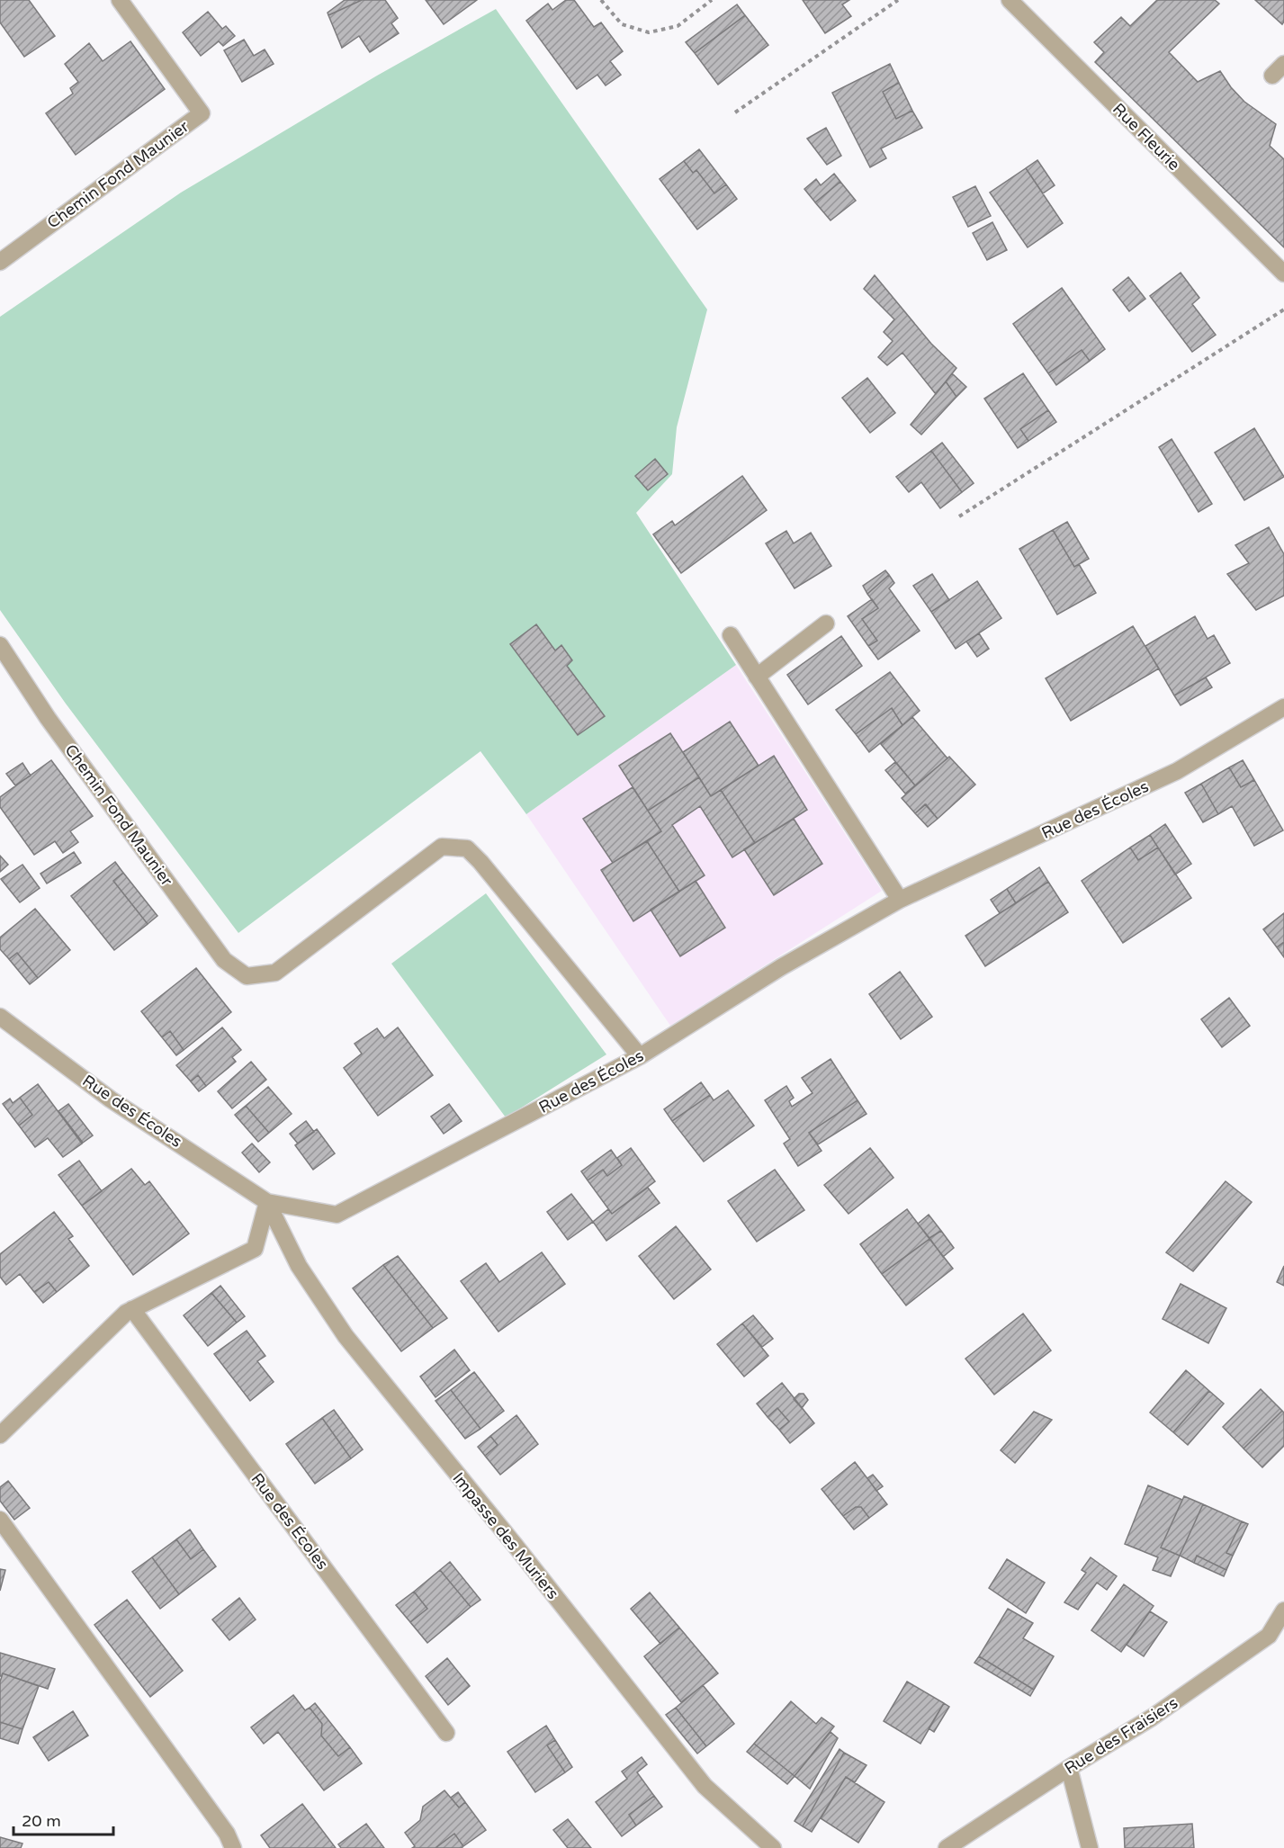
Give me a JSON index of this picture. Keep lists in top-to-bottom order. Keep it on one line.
{"streets":{"street":["Rue Fleurie","Chemin Fond Maunier","Rue des Écoles","Impasse des Muriers","Rue des Fraisiers"]},"crossings":[["Chemin Fond Maunier","Rue des Écoles"],["Rue des Écoles","Impasse des Muriers"]],"scale_bar":"20 m"}
